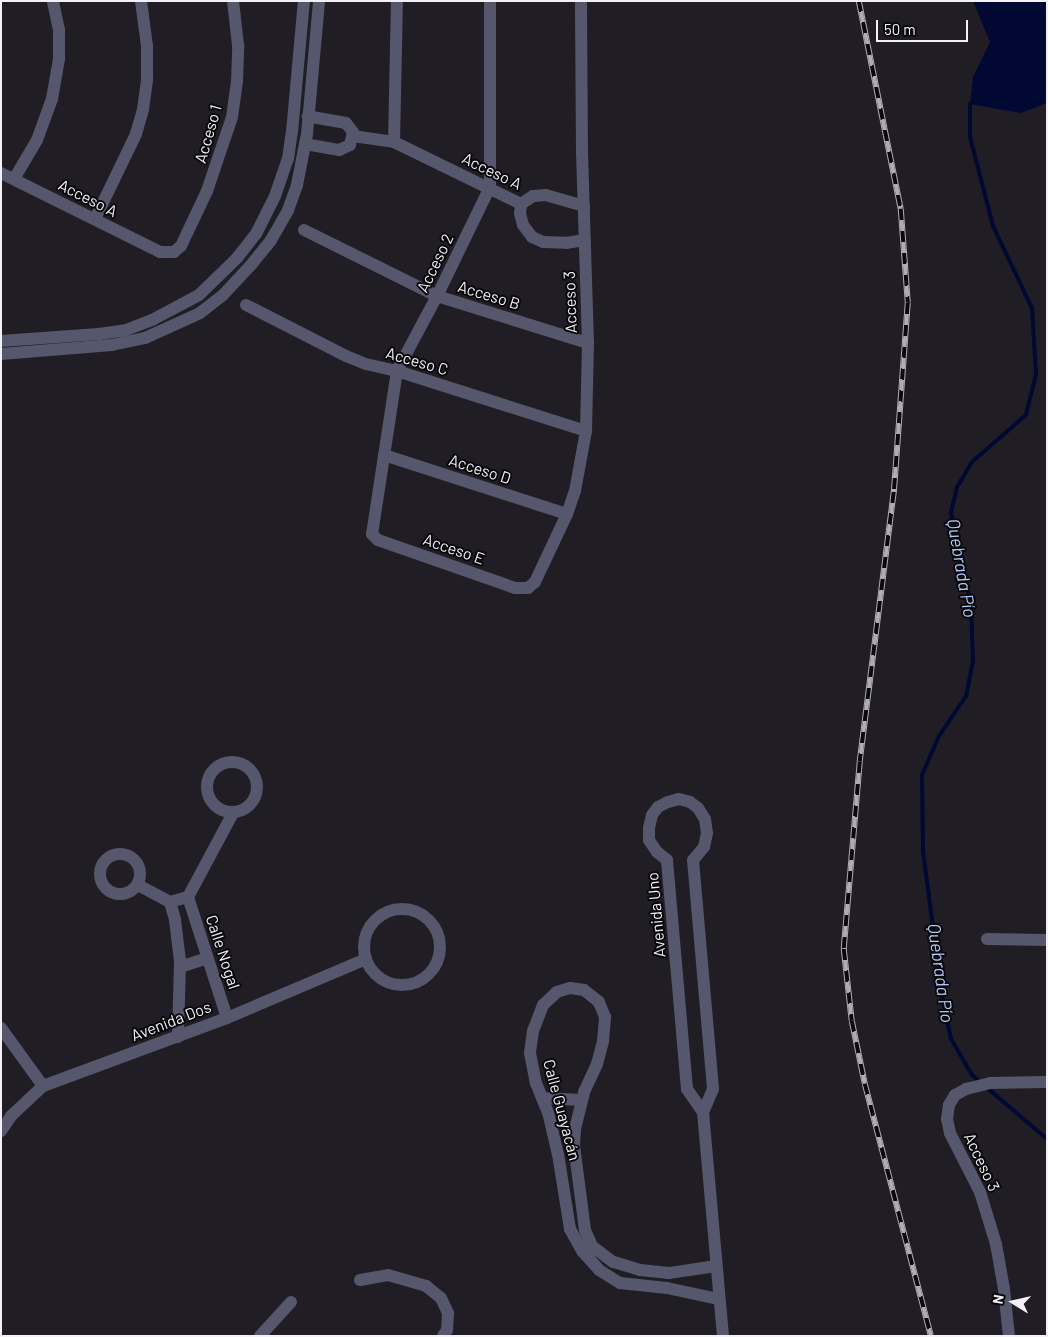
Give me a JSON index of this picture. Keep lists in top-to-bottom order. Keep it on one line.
{"streets":{"street":["Acceso 1","Acceso A","Acceso 2","Acceso B","Acceso 3","Acceso C","Acceso D","Acceso E","Avenida Uno","Calle Nogal","Avenida Dos","Calle Guayacán"]},"crossings":[["Acceso 1","Acceso A"],["Acceso A","Acceso 2"],["Acceso A","Acceso 3"],["Acceso 2","Acceso B"],["Acceso 2","Acceso C"],["Acceso 2","Acceso D"],["Acceso 2","Acceso E"],["Acceso B","Acceso 3"],["Acceso 3","Acceso C"],["Acceso 3","Acceso D"],["Acceso 3","Acceso E"],["Avenida Uno","Calle Guayacán"],["Calle Nogal","Avenida Dos"]],"water":["Quebrada Pío"],"scale_bar":"50 m","north":"left"}
